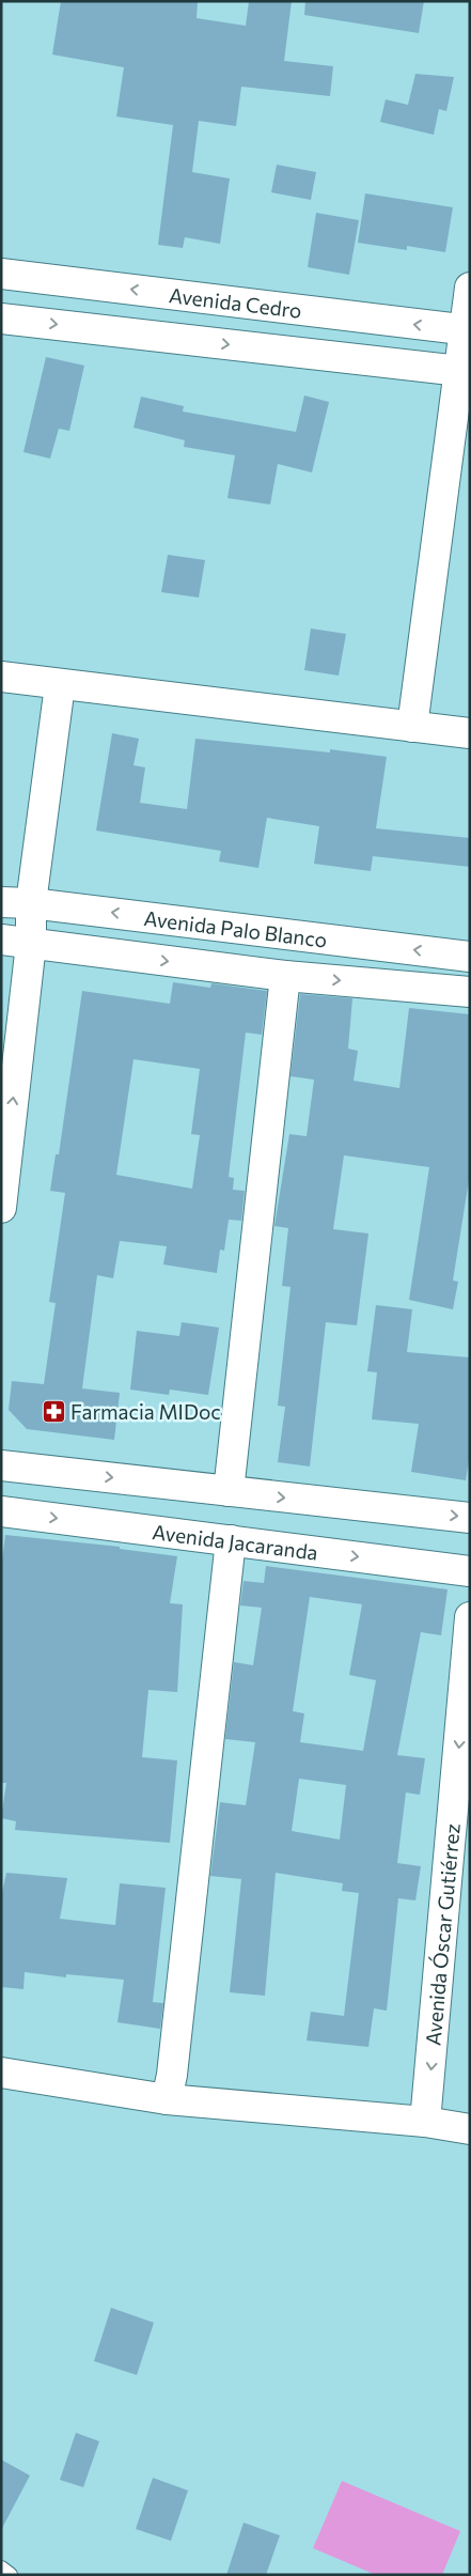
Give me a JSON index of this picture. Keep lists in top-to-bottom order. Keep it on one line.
{"streets":{"street":["Avenida Cedro","Avenida Palo Blanco","Avenida Jacaranda","Avenida Óscar Gutiérrez"]},"places":{"pharmacy":["Farmacia MIDoc"]}}
